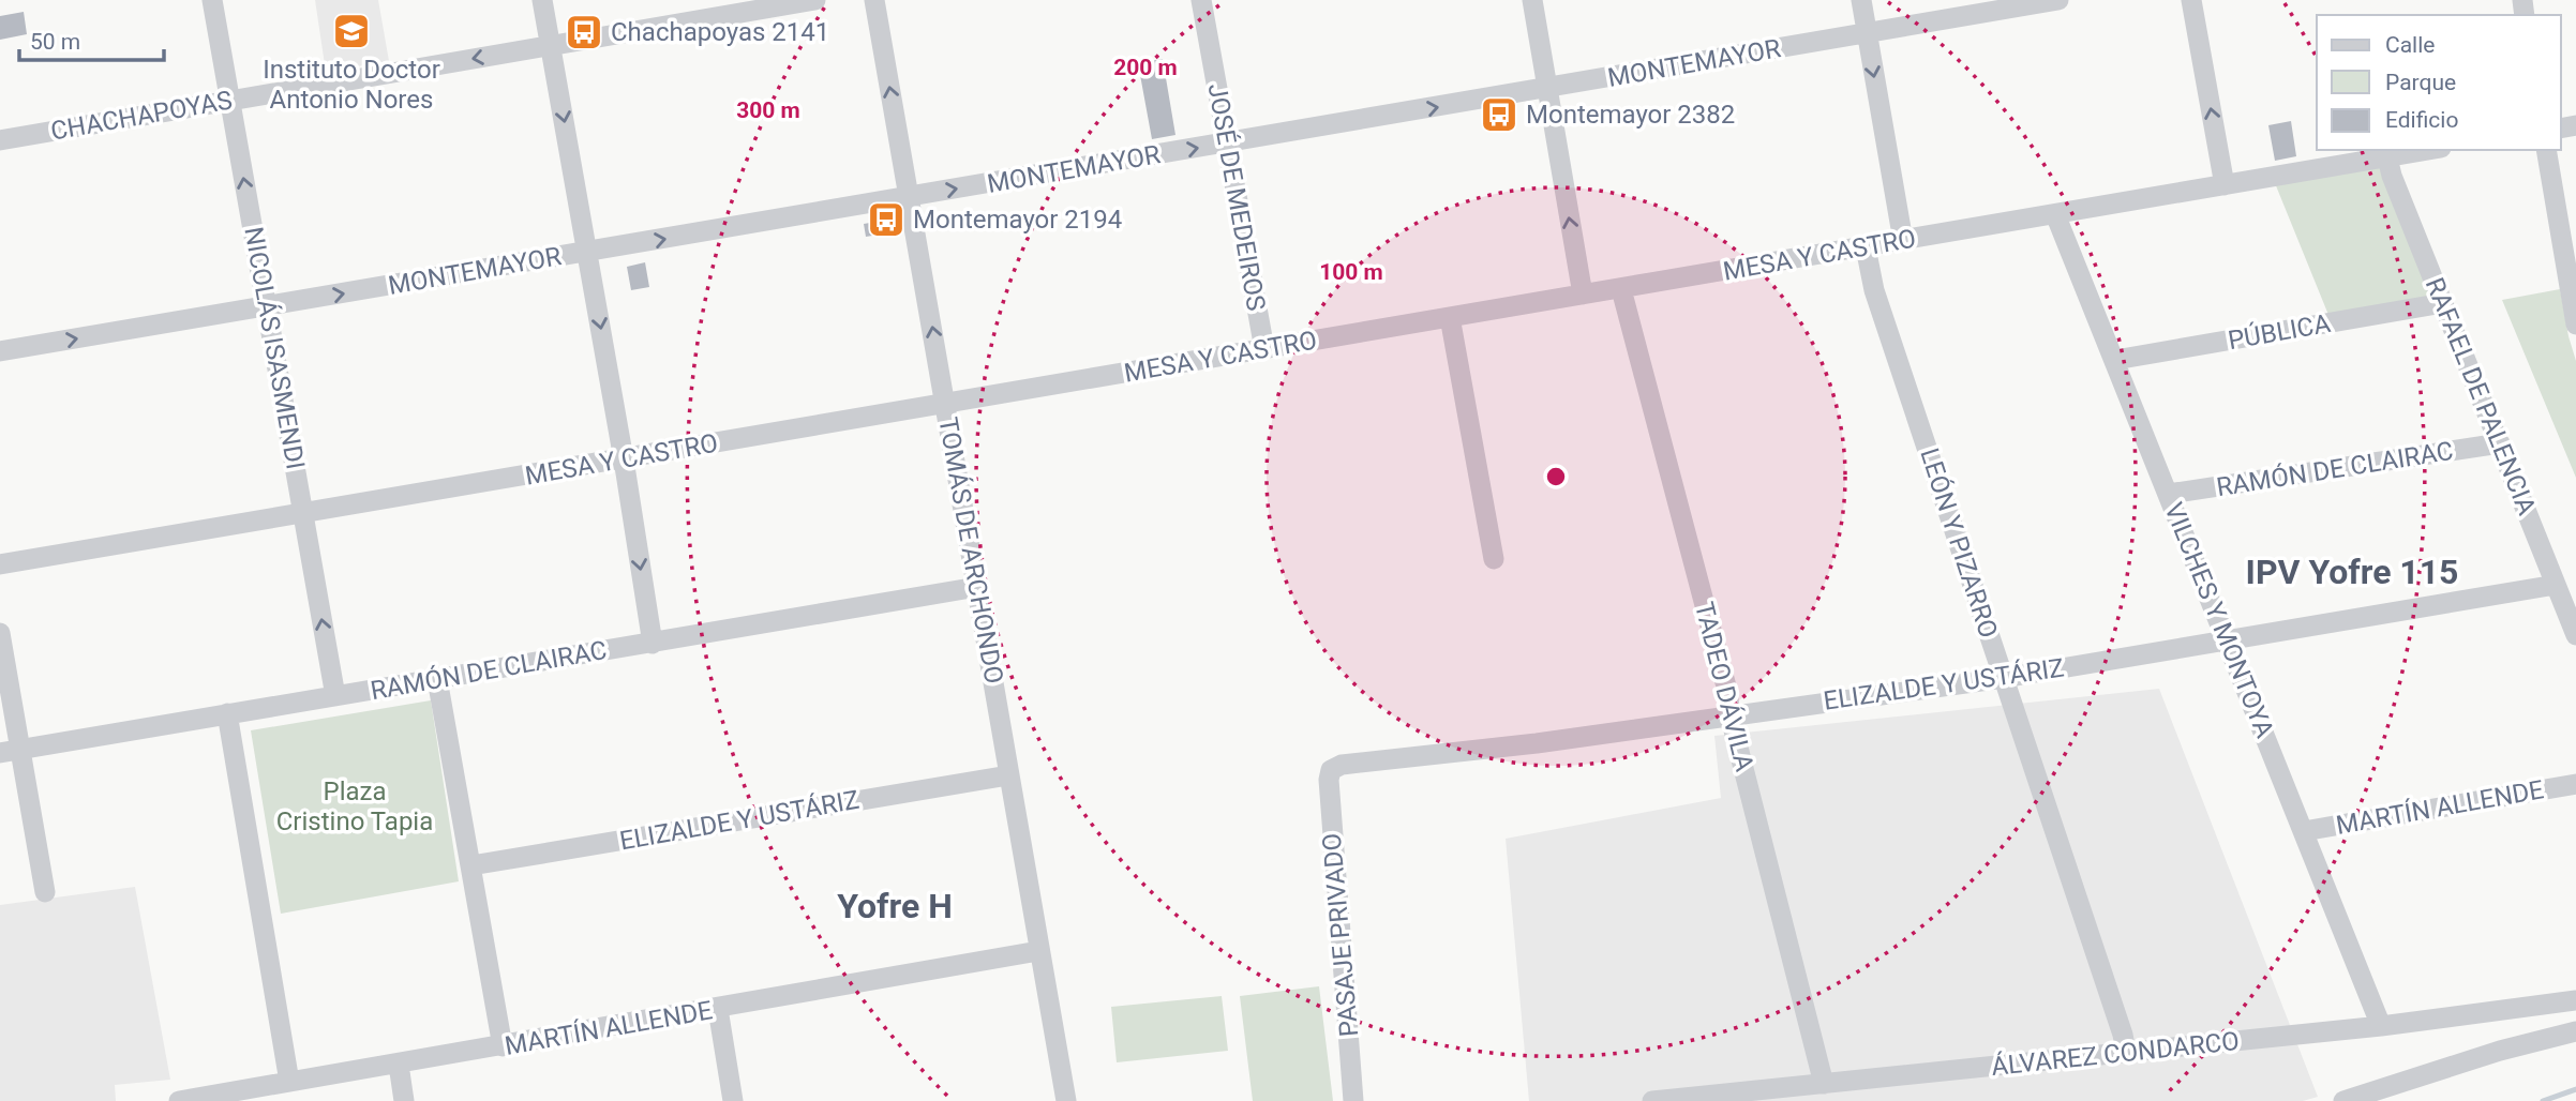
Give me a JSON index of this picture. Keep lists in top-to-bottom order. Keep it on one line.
{"streets":{"street":["MONTEMAYOR","CHACHAPOYAS","JOSÉ DE MEDEIROS","MESA Y CASTRO","PÚBLICA","NICOLÁS ISASMENDI","RAFAEL DE PALENCIA","RAMÓN DE CLAIRAC","LEÓN Y PIZARRO","TOMÁS DE ARCHONDO","VILCHES Y MONTOYA","ELIZALDE Y USTÁRIZ","TADEO DÁVILA","MARTÍN ALLENDE","PASAJE PRIVADO","ÁLVAREZ CONDARCO"]},"crossings":[["MONTEMAYOR","JOSÉ DE MEDEIROS"],["MONTEMAYOR","NICOLÁS ISASMENDI"],["MONTEMAYOR","TOMÁS DE ARCHONDO"],["CHACHAPOYAS","NICOLÁS ISASMENDI"],["JOSÉ DE MEDEIROS","MESA Y CASTRO"],["MESA Y CASTRO","NICOLÁS ISASMENDI"],["MESA Y CASTRO","RAFAEL DE PALENCIA"],["MESA Y CASTRO","LEÓN Y PIZARRO"],["MESA Y CASTRO","TOMÁS DE ARCHONDO"],["MESA Y CASTRO","VILCHES Y MONTOYA"],["MESA Y CASTRO","TADEO DÁVILA"],["PÚBLICA","RAFAEL DE PALENCIA"],["PÚBLICA","VILCHES Y MONTOYA"],["NICOLÁS ISASMENDI","RAMÓN DE CLAIRAC"],["RAFAEL DE PALENCIA","RAMÓN DE CLAIRAC"],["RAFAEL DE PALENCIA","ELIZALDE Y USTÁRIZ"],["RAMÓN DE CLAIRAC","TOMÁS DE ARCHONDO"],["RAMÓN DE CLAIRAC","VILCHES Y MONTOYA"],["LEÓN Y PIZARRO","ELIZALDE Y USTÁRIZ"],["LEÓN Y PIZARRO","ÁLVAREZ CONDARCO"],["TOMÁS DE ARCHONDO","ELIZALDE Y USTÁRIZ"],["TOMÁS DE ARCHONDO","MARTÍN ALLENDE"],["VILCHES Y MONTOYA","ELIZALDE Y USTÁRIZ"],["VILCHES Y MONTOYA","MARTÍN ALLENDE"],["VILCHES Y MONTOYA","ÁLVAREZ CONDARCO"],["ELIZALDE Y USTÁRIZ","TADEO DÁVILA"],["ELIZALDE Y USTÁRIZ","PASAJE PRIVADO"],["TADEO DÁVILA","ÁLVAREZ CONDARCO"]],"one_way":["MONTEMAYOR","CHACHAPOYAS","NICOLÁS ISASMENDI","TOMÁS DE ARCHONDO"],"districts":["IPV Yofre 115","Yofre H"],"parks":["Plaza Cristino Tapia"],"places":{"school or university":["Instituto Doctor Antonio Nores"],"bus stop":["Chachapoyas 2141","Montemayor 2382","Montemayor 2194"]},"legend":["Calle","Parque","Edificio"],"scale_bar":"50 m","rings":["200 m","300 m","100 m"]}
